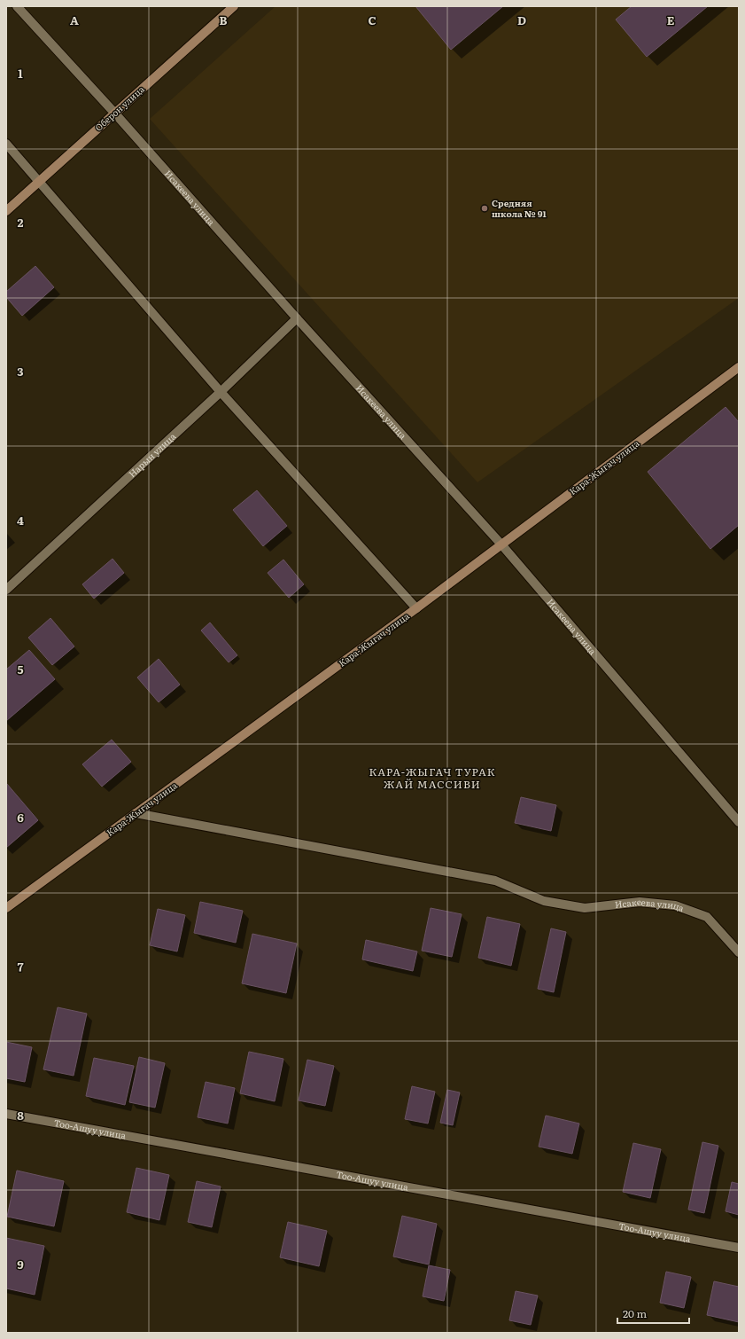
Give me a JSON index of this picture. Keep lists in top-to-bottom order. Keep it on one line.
{"streets":{"street":["Оберон улица","Исакеева улица","Нарын улица","Кара-Жыгач улица","Тоо-Ашуу улица"]},"crossings":[["Оберон улица","Исакеева улица"],["Исакеева улица","Нарын улица"],["Исакеева улица","Кара-Жыгач улица"]],"districts":["КАРА-ЖЫГАЧ ТУРАК ЖАЙ МАССИВИ"],"places":["Средняя школа № 91"],"scale_bar":"20 m","grid":{"columns":["A","B","C","D","E"],"rows":["1","2","3","4","5","6","7","8","9"]}}
